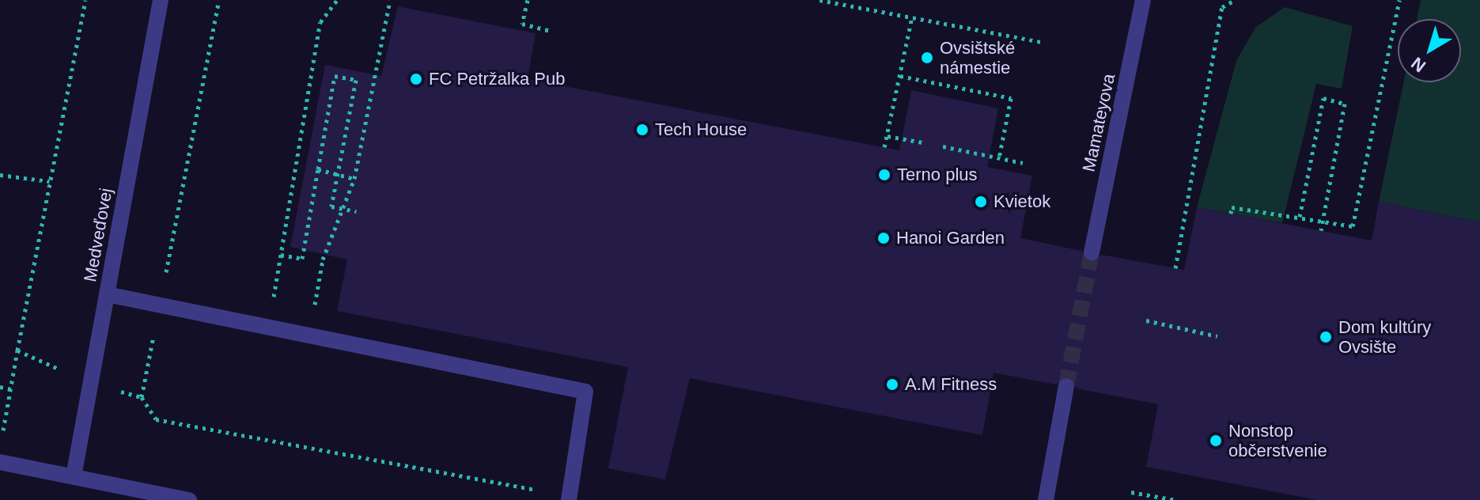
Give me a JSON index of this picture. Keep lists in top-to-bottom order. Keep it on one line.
{"streets":{"street":["Mamateyova","Medveďovej"]},"places":["Ovsištské námestie","FC Petržalka Pub","Tech House","Terno plus","Kvietok","Hanoi Garden","Dom kultúry Ovsište","A.M Fitness","Nonstop občerstvenie"],"north":"bottom left"}
